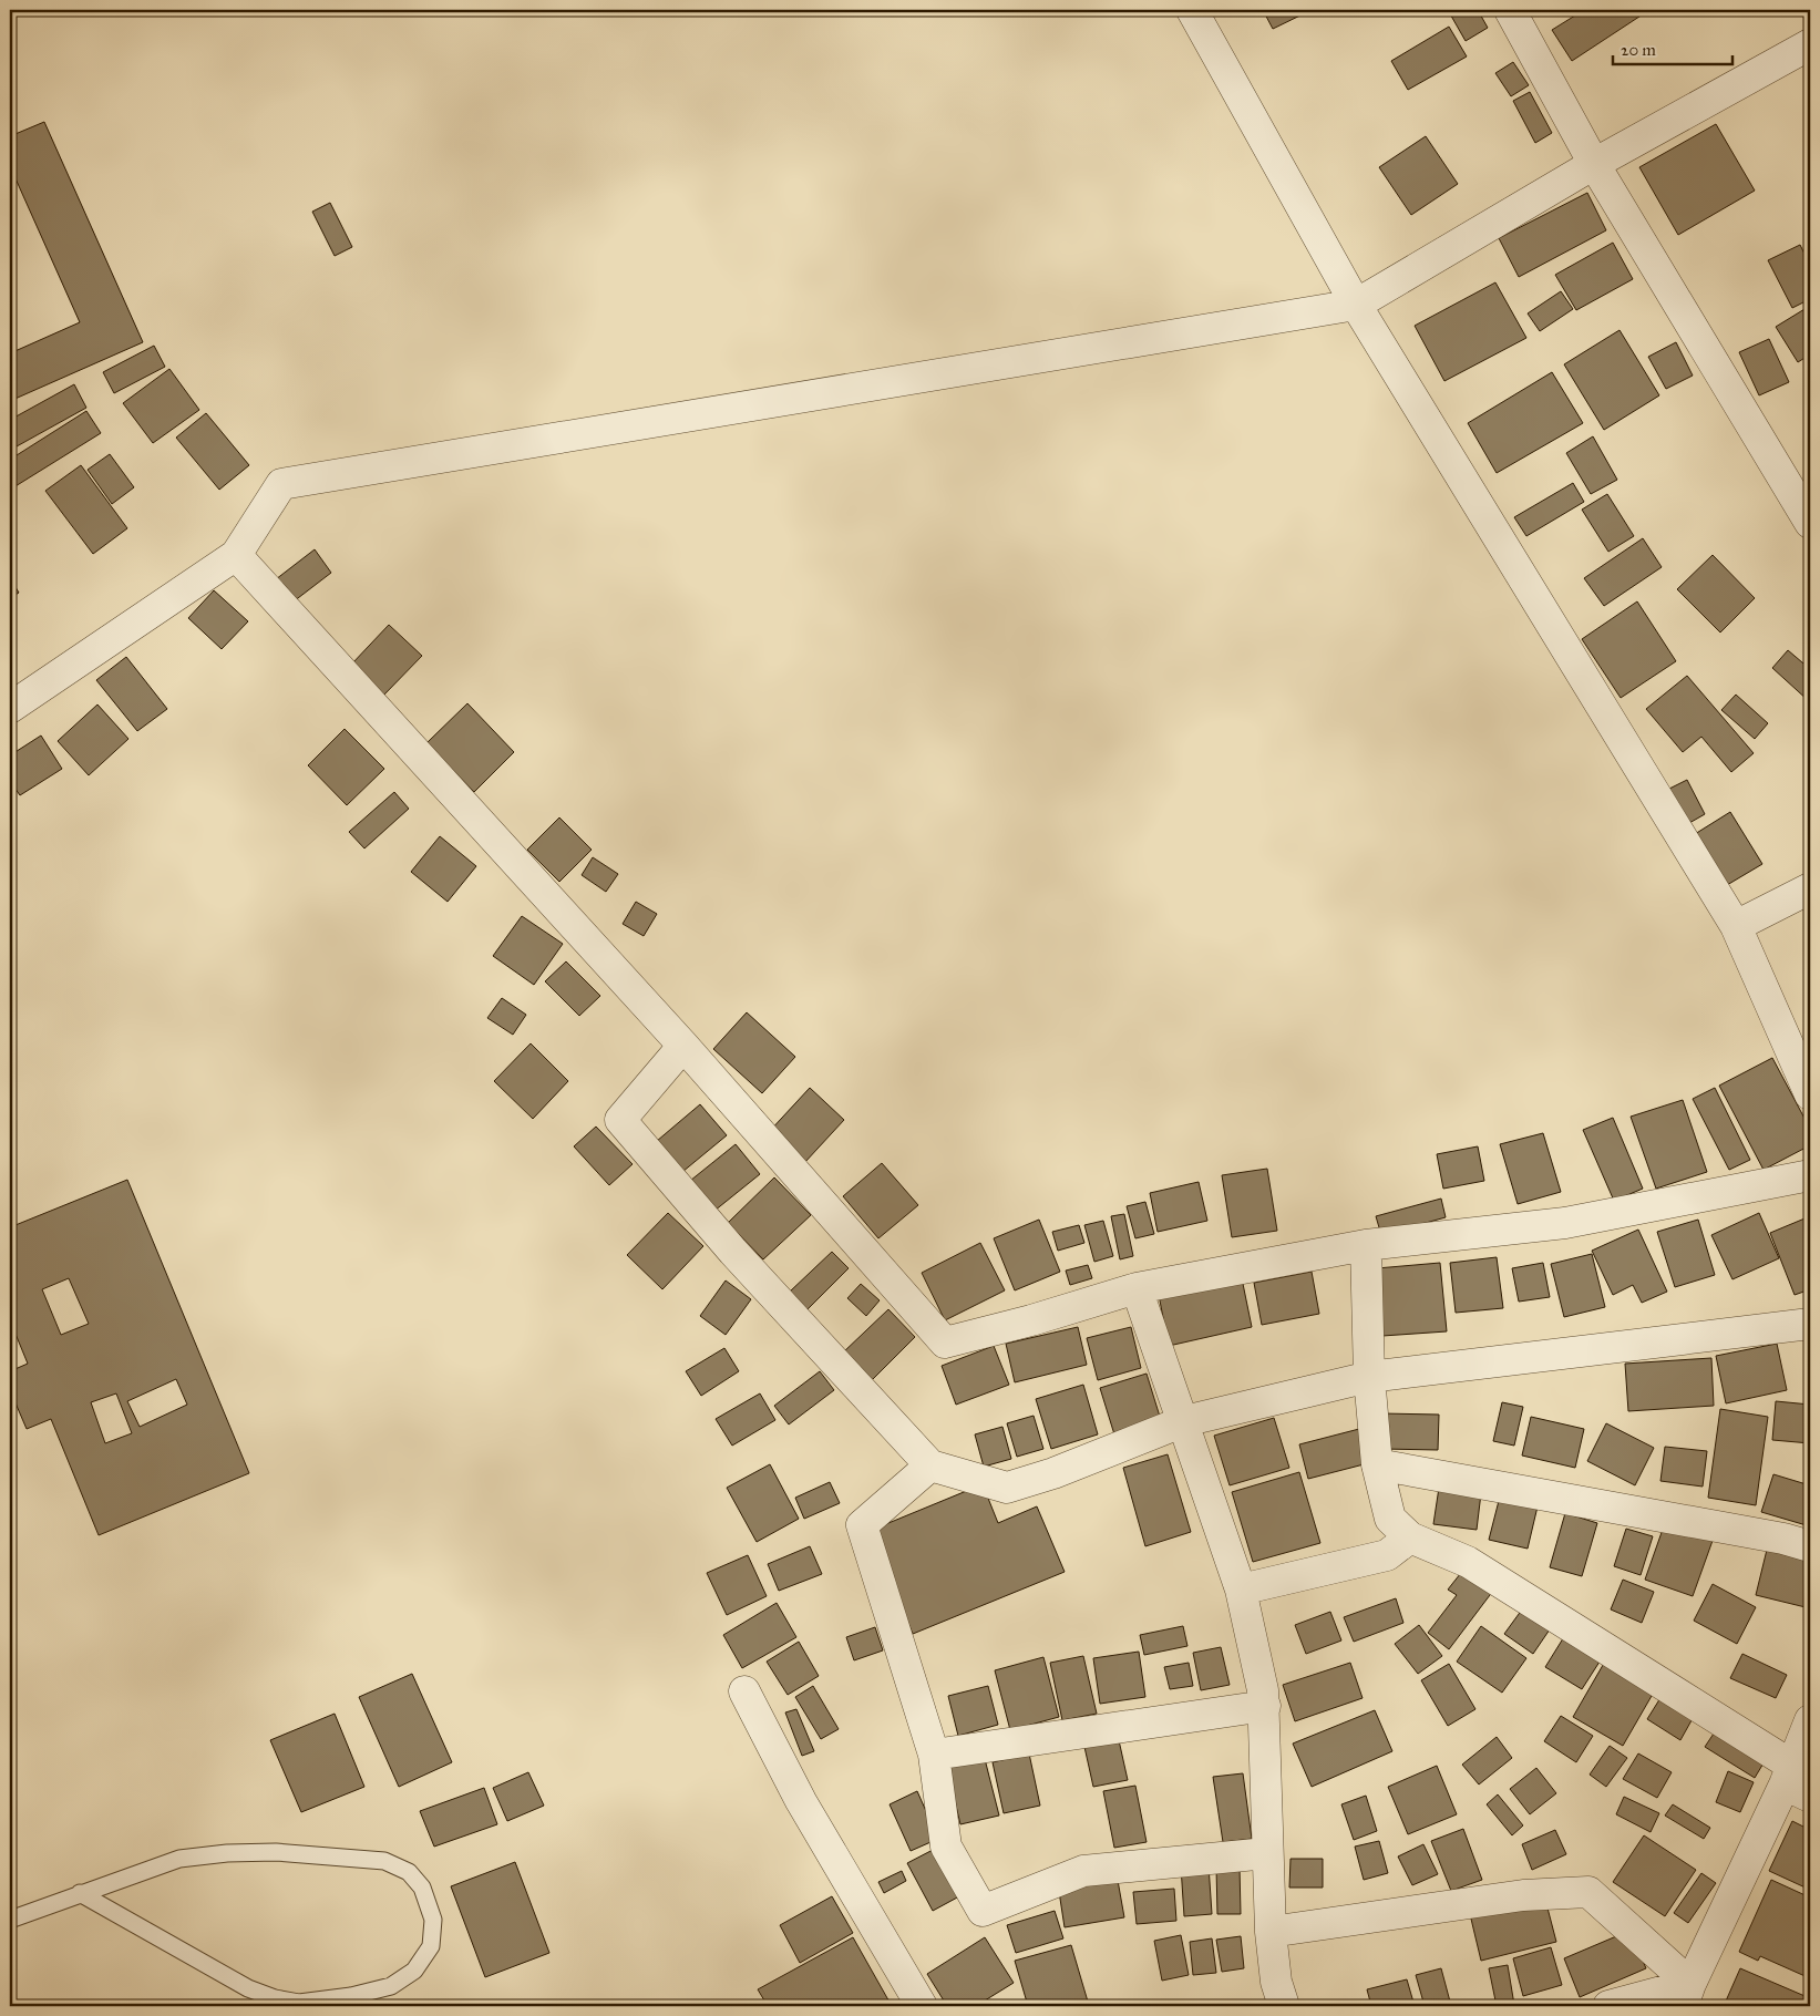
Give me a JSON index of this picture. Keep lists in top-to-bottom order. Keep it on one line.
{"scale_bar":"20 m"}
